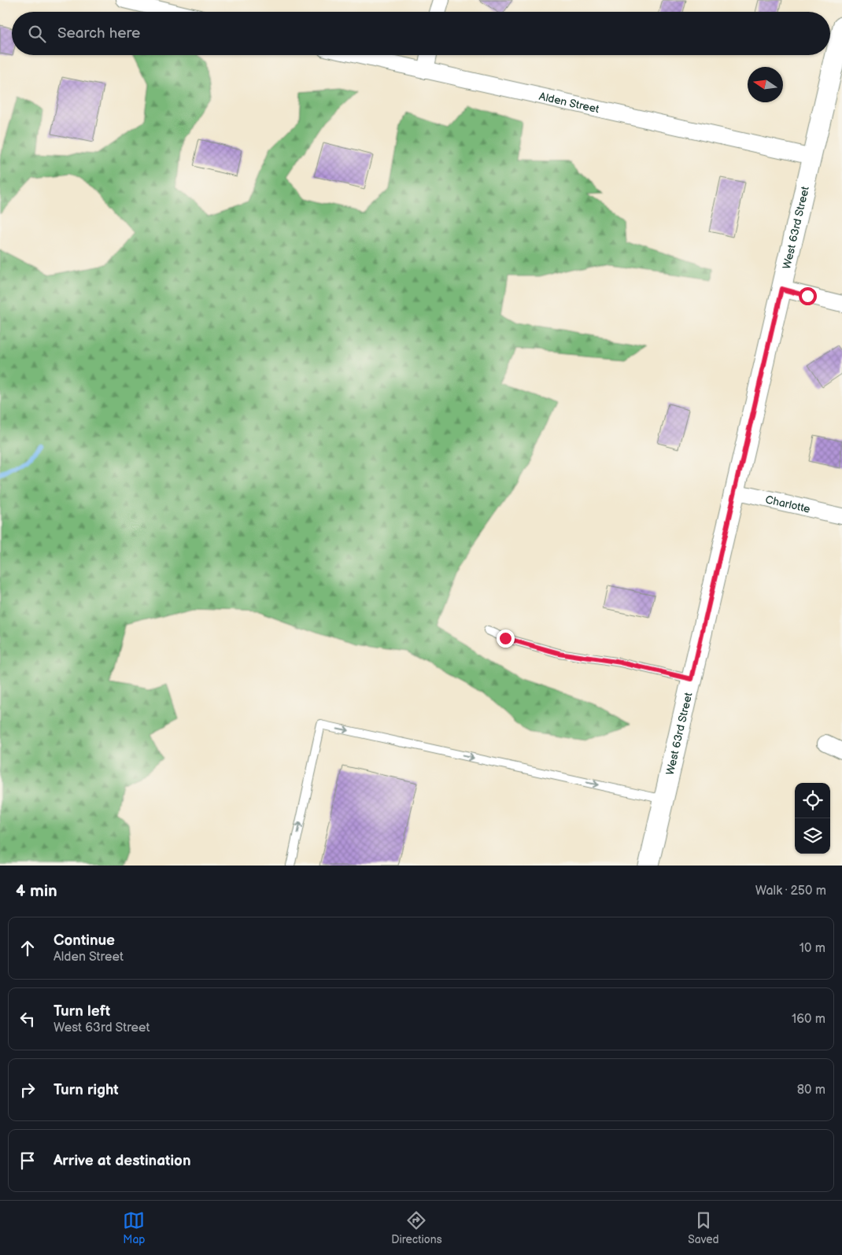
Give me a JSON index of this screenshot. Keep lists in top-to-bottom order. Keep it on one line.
{"streets":{"street":["Alden Street","West 63rd Street","Charlotte"]},"crossings":[["Alden Street","West 63rd Street"],["West 63rd Street","Charlotte"]],"north":"left","page":{"search":"Search here","heading":["4 min","Walk · 250 m"],"list":[["Continue","Alden Street","10 m"],["Turn left","West 63rd Street","160 m"],["Turn right","80 m"],"Arrive at destination"],"nav":["Map","Directions","Saved"]}}
